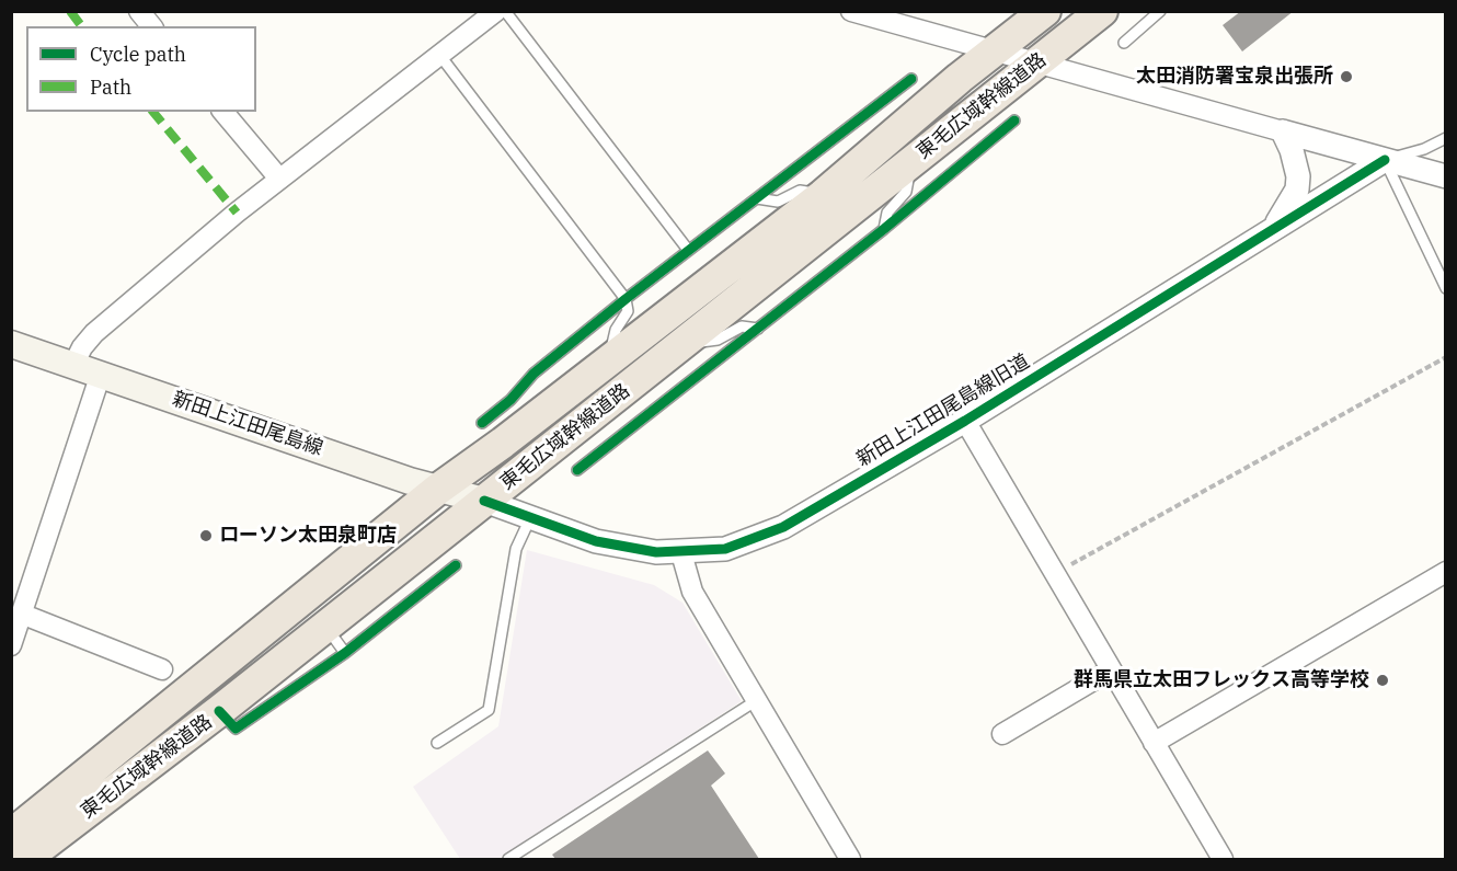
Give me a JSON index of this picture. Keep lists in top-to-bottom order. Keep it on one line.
{"streets":{"highway":["東毛広域幹線道路"],"main road":["新田上江田尾島線"],"street":["新田上江田尾島線旧道"]},"crossings":[["東毛広域幹線道路","新田上江田尾島線旧道"],["東毛広域幹線道路","新田上江田尾島線"],["新田上江田尾島線旧道","新田上江田尾島線"]],"places":["太田消防署宝泉出張所","ローソン太田泉町店","群馬県立太田フレックス高等学校"],"legend":["Cycle path","Path"]}
